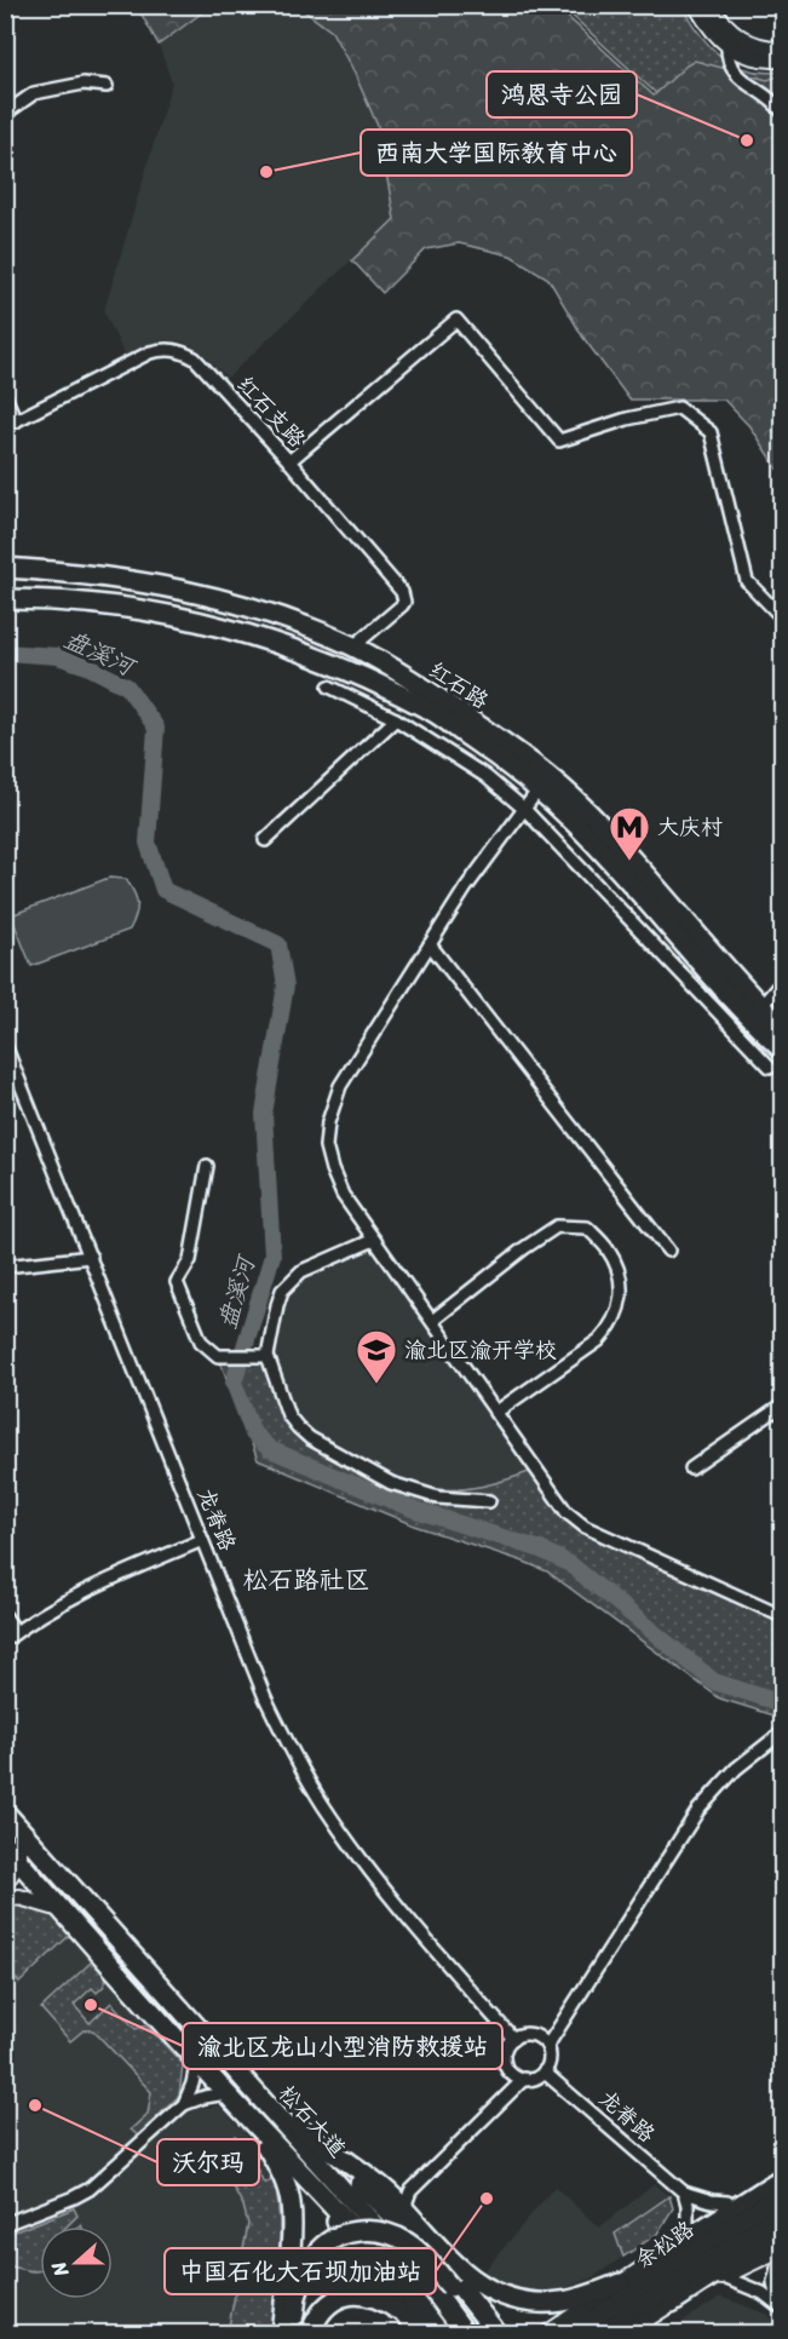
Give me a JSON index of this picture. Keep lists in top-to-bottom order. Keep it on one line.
{"streets":{"highway":["红石路","松石大道","余松路"],"street":["红石支路","龙脊路"]},"crossings":[["红石支路","红石路"]],"districts":["松石路社区"],"water":["盘溪河"],"places":{"other":["鸿恩寺公园","西南大学国际教育中心","渝北区龙山小型消防救援站","沃尔玛","中国石化大石坝加油站"],"metro station":["大庆村"],"school or university":["渝北区渝开学校"]},"north":"left"}
